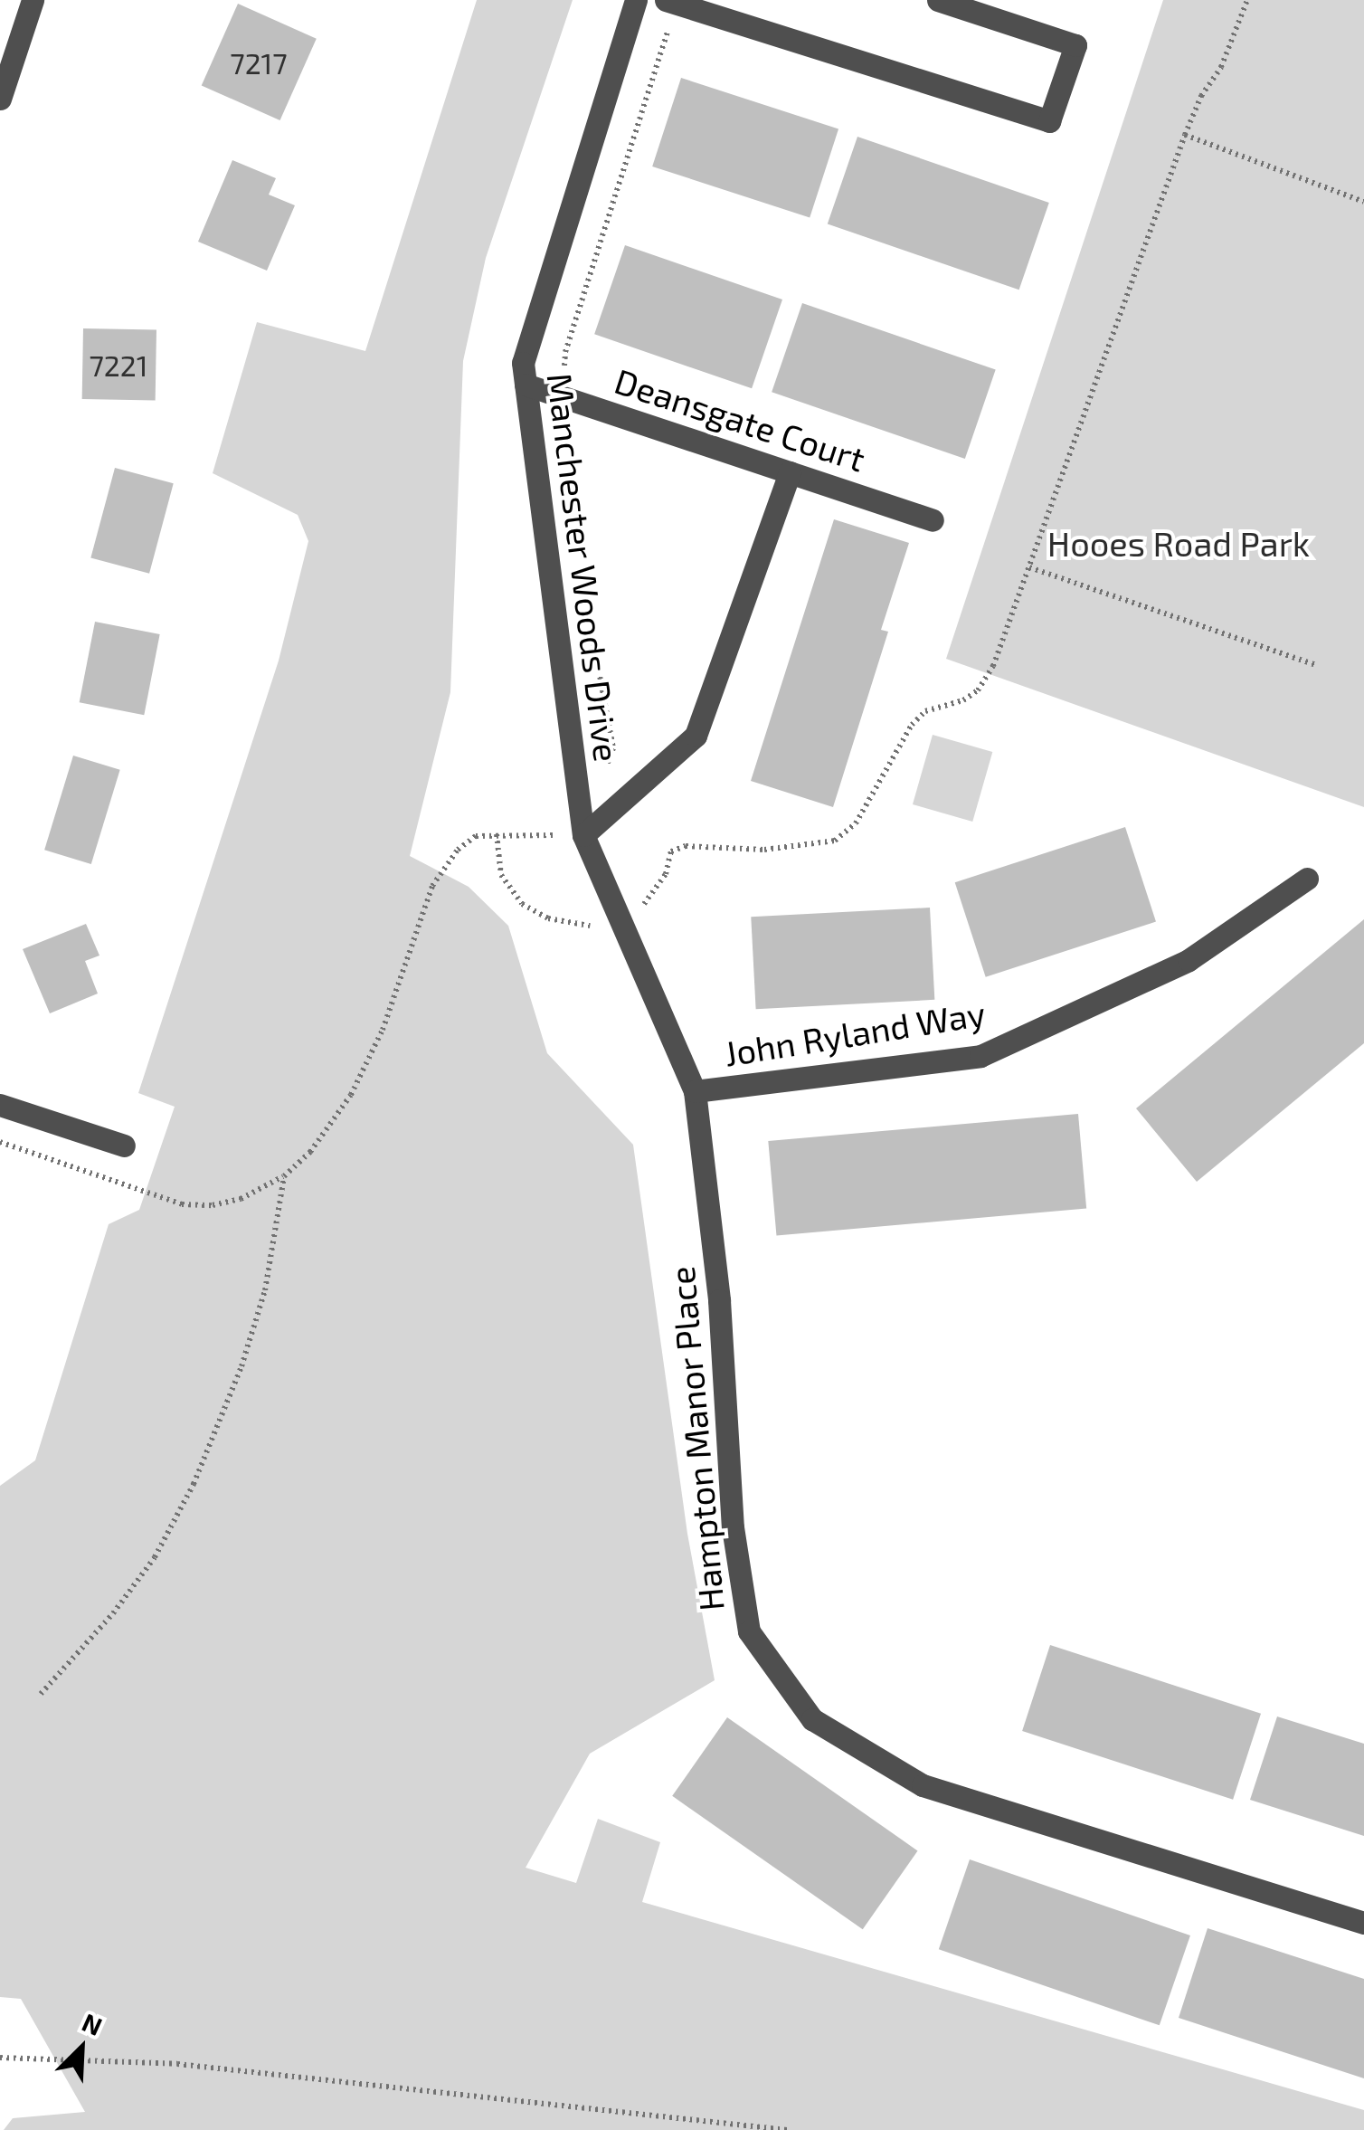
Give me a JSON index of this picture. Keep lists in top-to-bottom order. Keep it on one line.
{"streets":{"street":["Deansgate Court","Manchester Woods Drive","John Ryland Way","Hampton Manor Place"]},"crossings":[["Deansgate Court","Manchester Woods Drive"],["Manchester Woods Drive","Hampton Manor Place"],["John Ryland Way","Hampton Manor Place"]],"parks":["Hooes Road Park"],"house_numbers":["7217","7221"],"north":"top right"}
